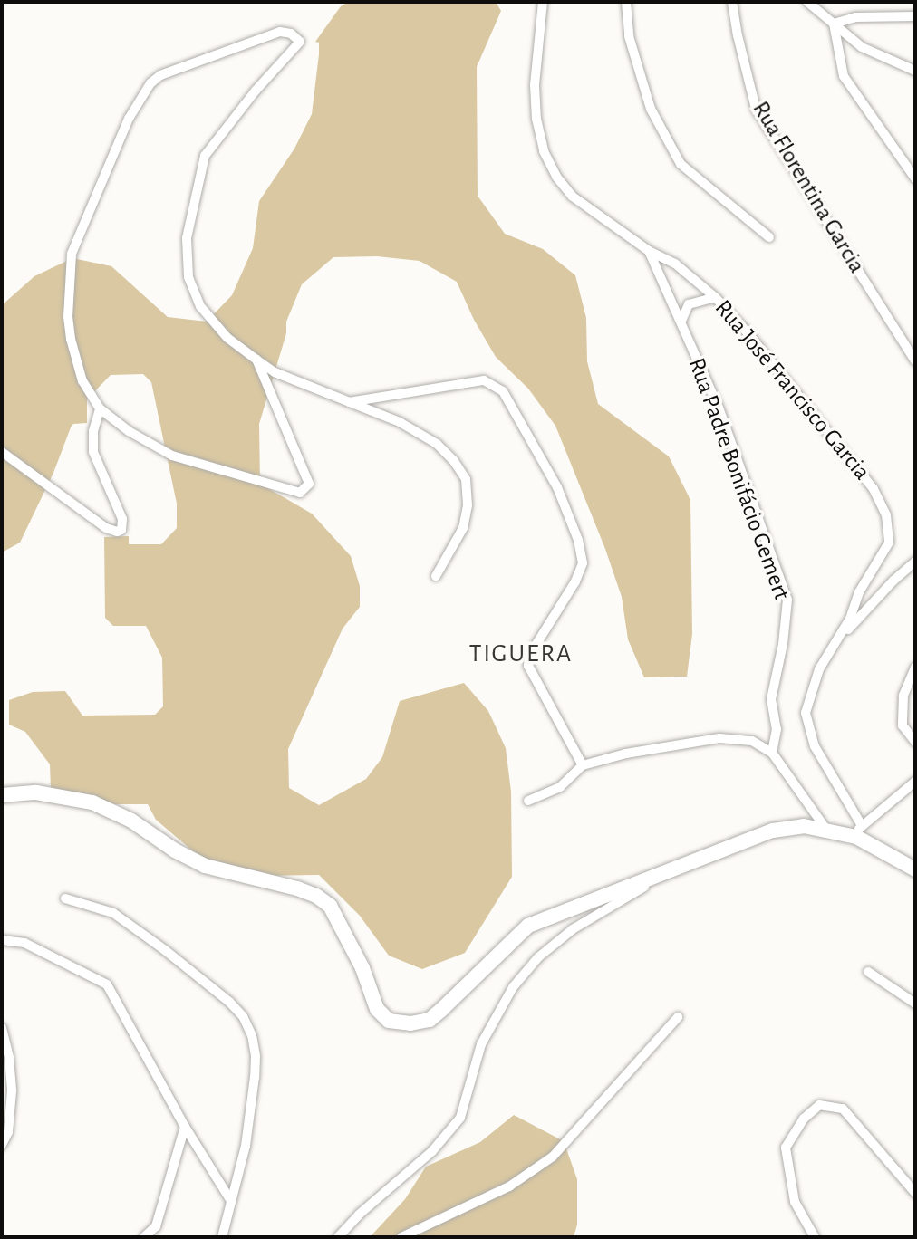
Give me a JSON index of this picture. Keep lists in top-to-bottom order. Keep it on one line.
{"streets":{"street":["Rua Florentina Garcia","Rua José Francisco Garcia","Rua Padre Bonifácio Gemert"]},"crossings":[["Rua José Francisco Garcia","Rua Padre Bonifácio Gemert"]],"districts":["TIGUERA"]}
